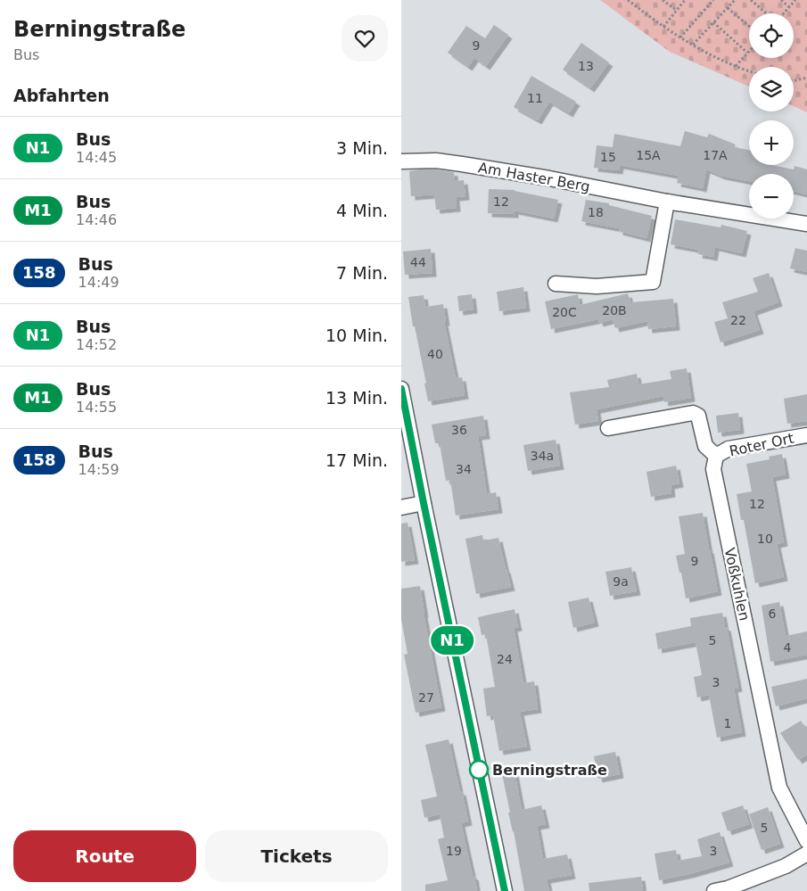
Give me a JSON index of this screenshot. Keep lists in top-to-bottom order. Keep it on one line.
{"streets":{"street":["Am Haster Berg","Roter Ort","Voßkuhlen"]},"crossings":[["Roter Ort","Voßkuhlen"]],"places":["Berningstraße"],"lines":["bus line N1"],"house_numbers":["9","13","11","15A","17A","15","12","18","44","20B","20C","22","40","36","34a","34","12","10","9","9a","6","5","4","24","3","27","1","5","19","3"],"page":{"heading":[["Berningstraße","Bus"],"Abfahrten"],"on_map":"N1","map_buttons":["+","−"],"list":[{"mark":"N1","name":"Bus","note":"14:45","value":"3 Min."},{"mark":"M1","name":"Bus","note":"14:46","value":"4 Min."},{"mark":"158","name":"Bus","note":"14:49","value":"7 Min."},{"mark":"N1","name":"Bus","note":"14:52","value":"10 Min."},{"mark":"M1","name":"Bus","note":"14:55","value":"13 Min."},{"mark":"158","name":"Bus","note":"14:59","value":"17 Min."}],"buttons":["Route","Tickets"]}}
